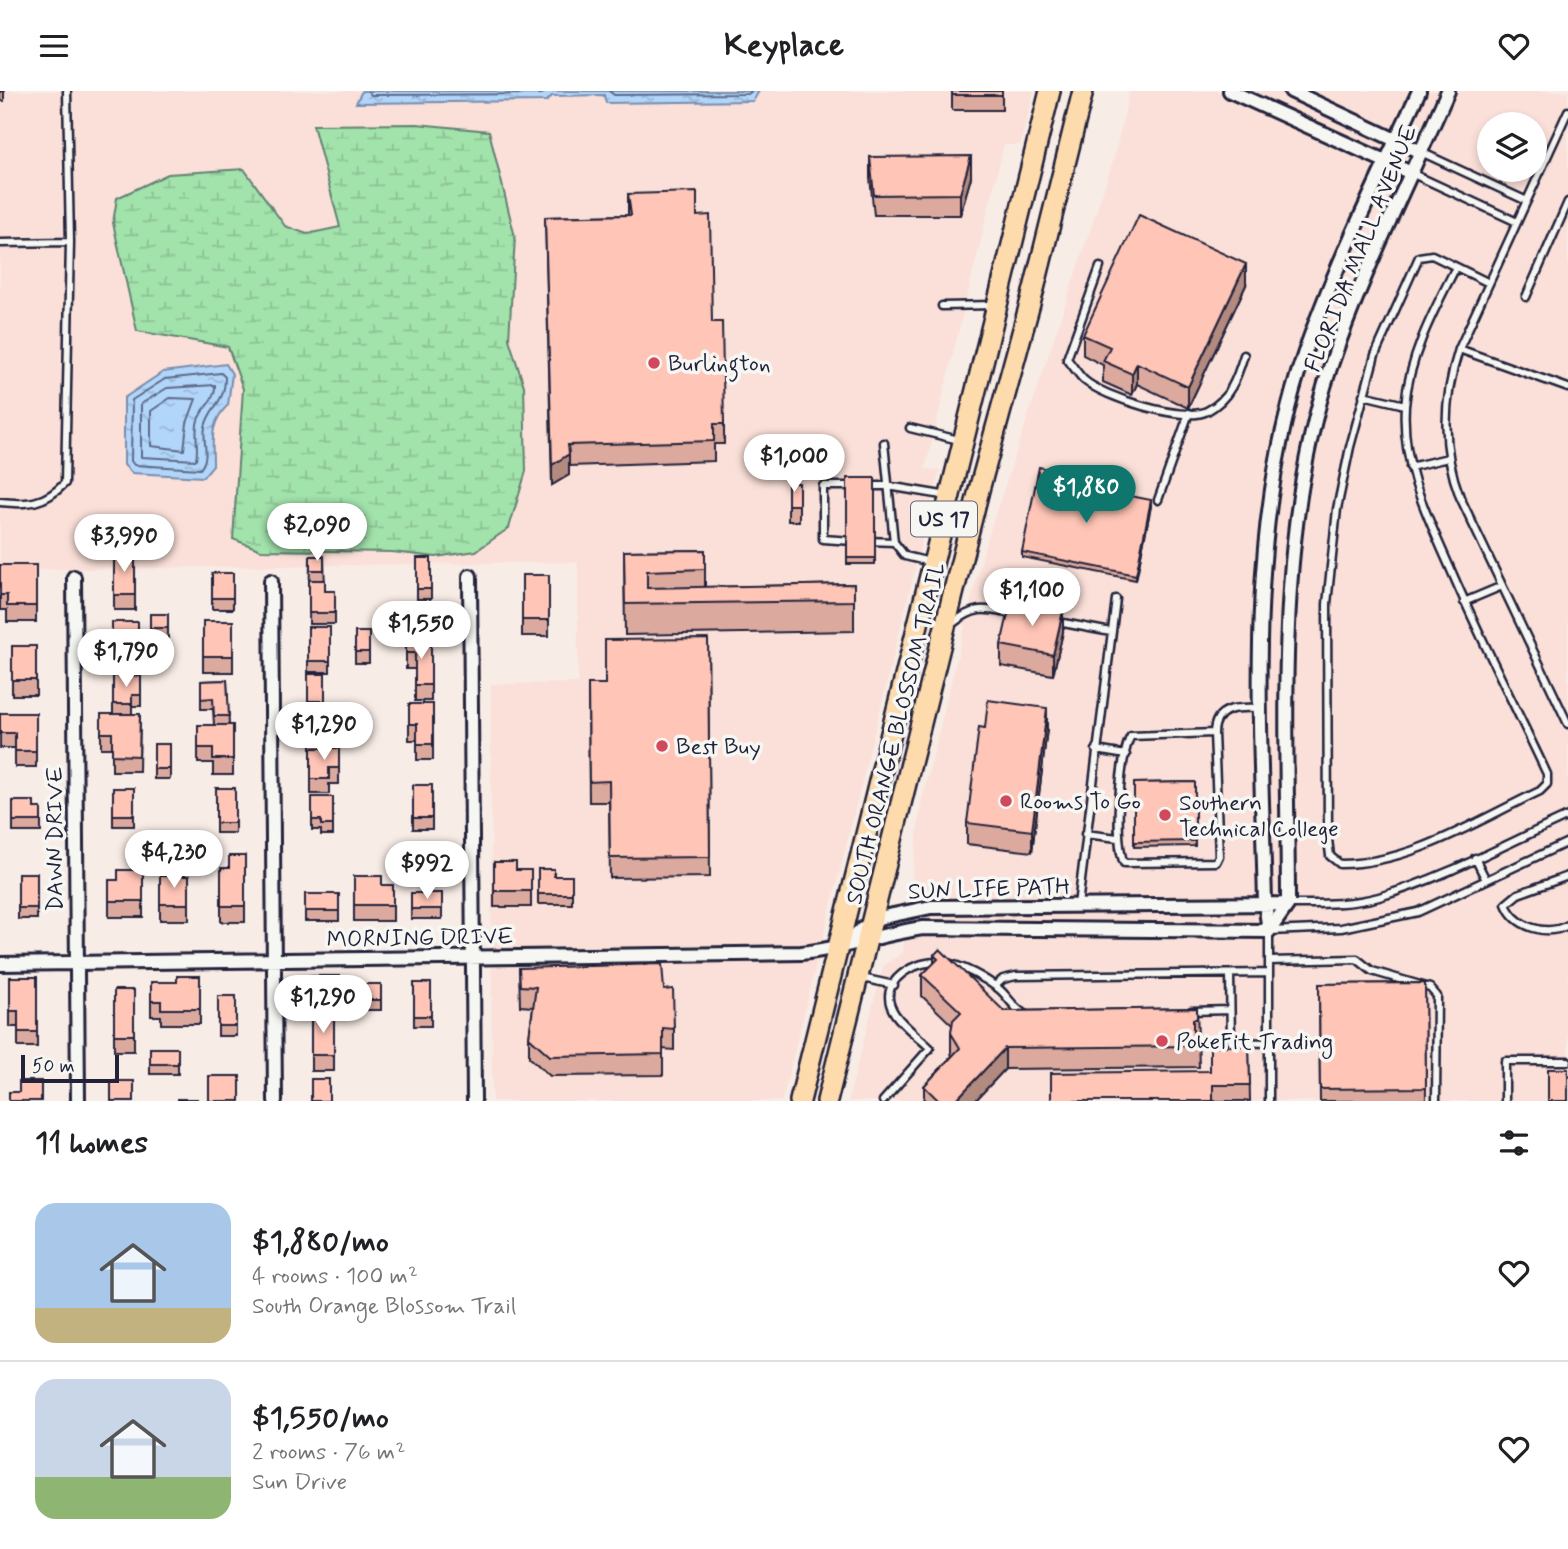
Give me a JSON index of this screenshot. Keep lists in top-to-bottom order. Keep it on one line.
{"streets":{"main road":["US 17","SOUTH ORANGE BLOSSOM TRAIL"],"street":["FLORIDA MALL AVENUE","DAWN DRIVE","SUN LIFE PATH","MORNING DRIVE"]},"crossings":[["FLORIDA MALL AVENUE","SUN LIFE PATH"],["SOUTH ORANGE BLOSSOM TRAIL","SUN LIFE PATH"],["SOUTH ORANGE BLOSSOM TRAIL","MORNING DRIVE"],["DAWN DRIVE","MORNING DRIVE"],["SUN LIFE PATH","MORNING DRIVE"]],"places":["Burlington","Best Buy","Rooms To Go","Southern Technical College","PokeFit Trading"],"scale_bar":"50 m","page":{"header":"Keyplace","price":["$1,000","$1,880","$2,090","$3,990","$1,100","$1,550","$1,790","$1,290","$4,230","$992","$1,290"],"scale":"50 m","heading":"11 homes","list":[{"name":"$1,880/mo","note":"4 rooms · 100 m² · South Orange Blossom Trail"},{"name":"$1,550/mo","note":"2 rooms · 76 m² · Sun Drive"}]}}
